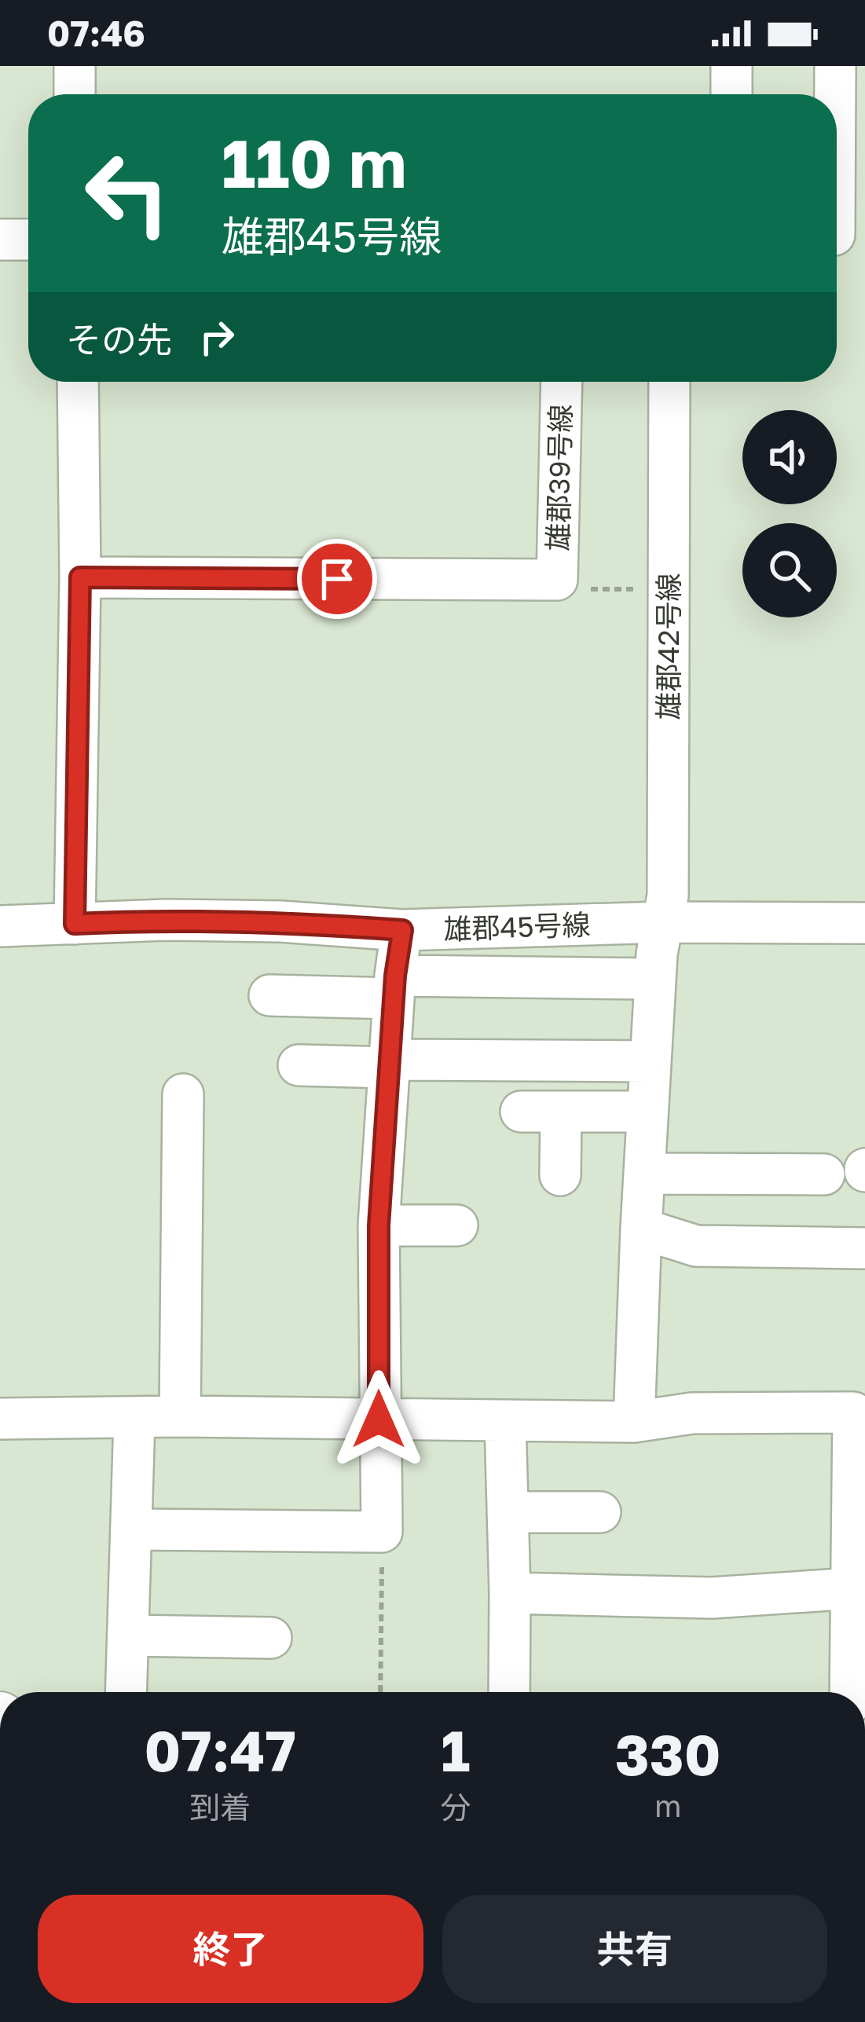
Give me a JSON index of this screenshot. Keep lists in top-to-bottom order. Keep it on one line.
{"streets":{"street":["雄郡39号線","雄郡42号線","雄郡45号線"]},"crossings":[["雄郡42号線","雄郡45号線"]],"page":{"status":"07:46","turn":["110 m","雄郡45号線"],"then":"その先","eta":["07:47","到着","1","分","330","m"],"buttons":["終了","共有"]}}
